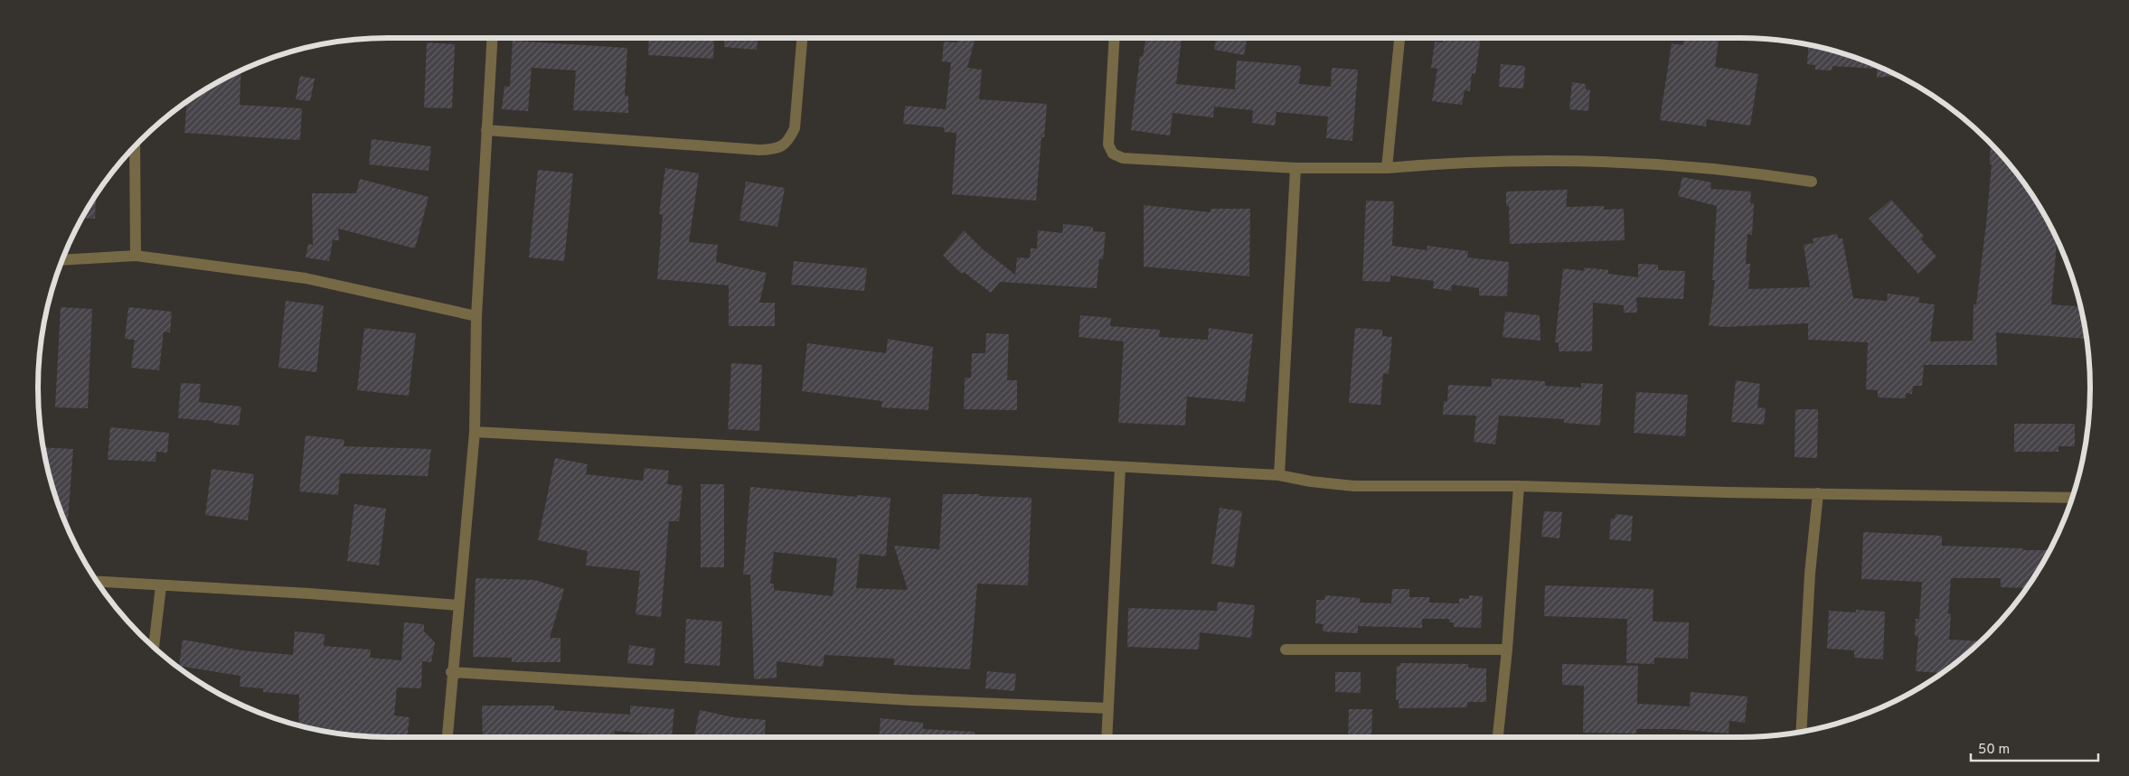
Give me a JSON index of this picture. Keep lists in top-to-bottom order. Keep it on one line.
{"scale_bar":"50 m"}
